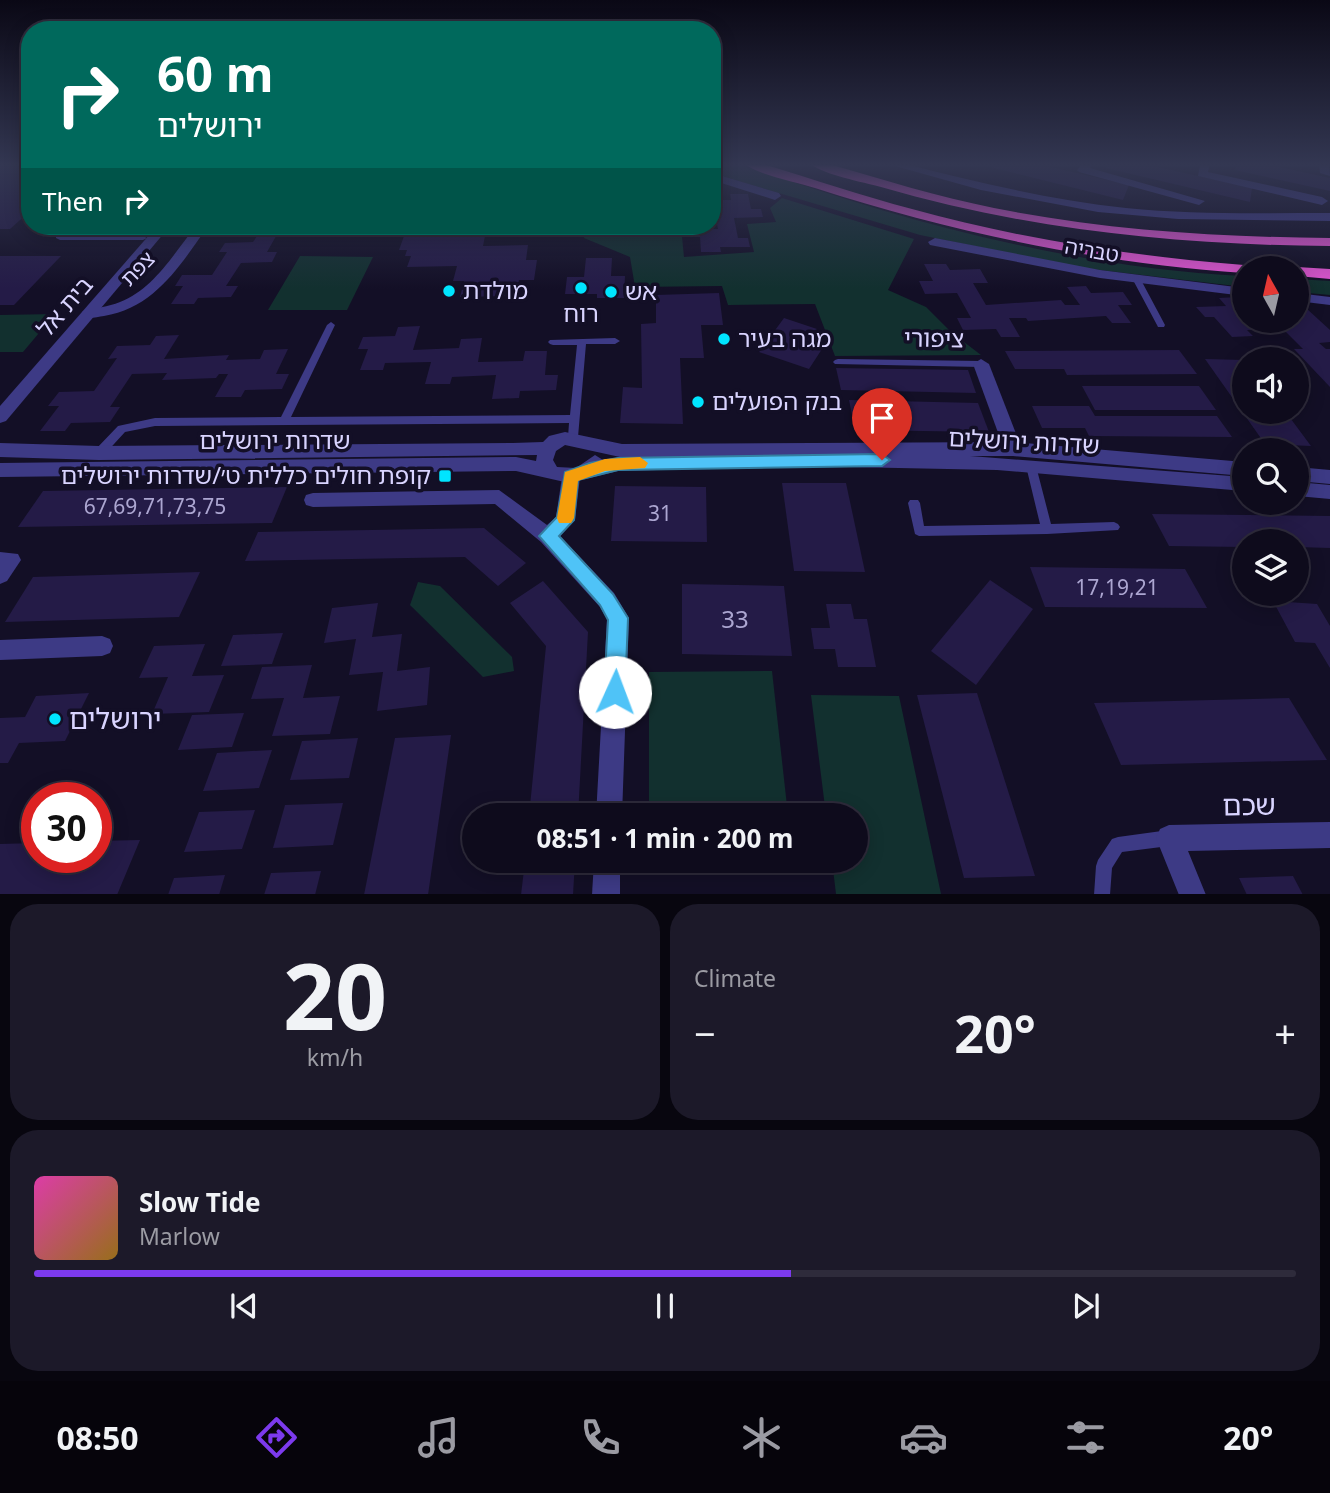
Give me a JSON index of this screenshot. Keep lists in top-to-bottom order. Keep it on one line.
{"streets":{"street":["טבריה","צפת","בית אל","ציפורי","שדרות ירושלים","שכם"]},"crossings":[["צפת","בית אל"],["ציפורי","שדרות ירושלים"]],"places":{"other":["רוח","מולדת","אש","מגה בעיר","בנק הפועלים","ירושלים"],"transit":["קופת חולים כללית ט׳/שדרות ירושלים"]},"house_numbers":["67,69,71,73,75","31","17,19,21","33"],"north":"top","page":{"turn":["60 m","ירושלים"],"then":"Then","limit":"30","trip":"08:51 · 1 min · 200 m","tile":[["20","km/h"],"Climate"],"heat":["−","20°","+"],"song":["Slow Tide","Marlow"],"tabs":["08:50","20°"]}}
